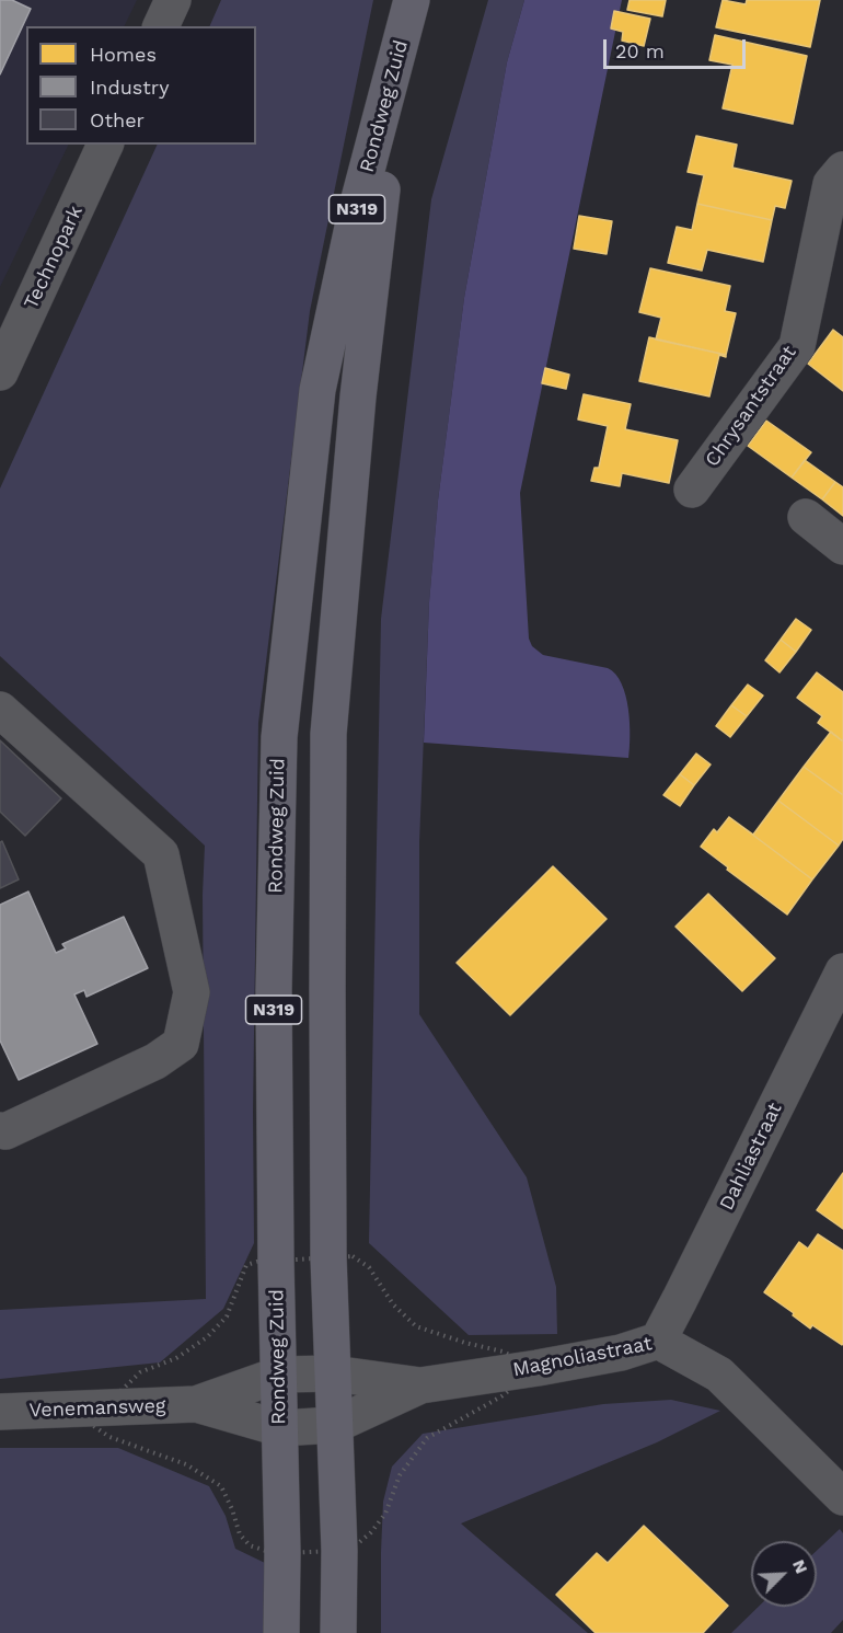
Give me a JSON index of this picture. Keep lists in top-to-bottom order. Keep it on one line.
{"streets":{"main road":["Rondweg Zuid","N319"],"street":["Technopark","Chrysantstraat","Dahliastraat","Magnoliastraat","Venemansweg"]},"crossings":[["Rondweg Zuid","Magnoliastraat"],["Rondweg Zuid","Venemansweg"],["Dahliastraat","Magnoliastraat"],["Magnoliastraat","Venemansweg"]],"legend":["Homes","Industry","Other"],"scale_bar":"20 m","north":"top right"}
